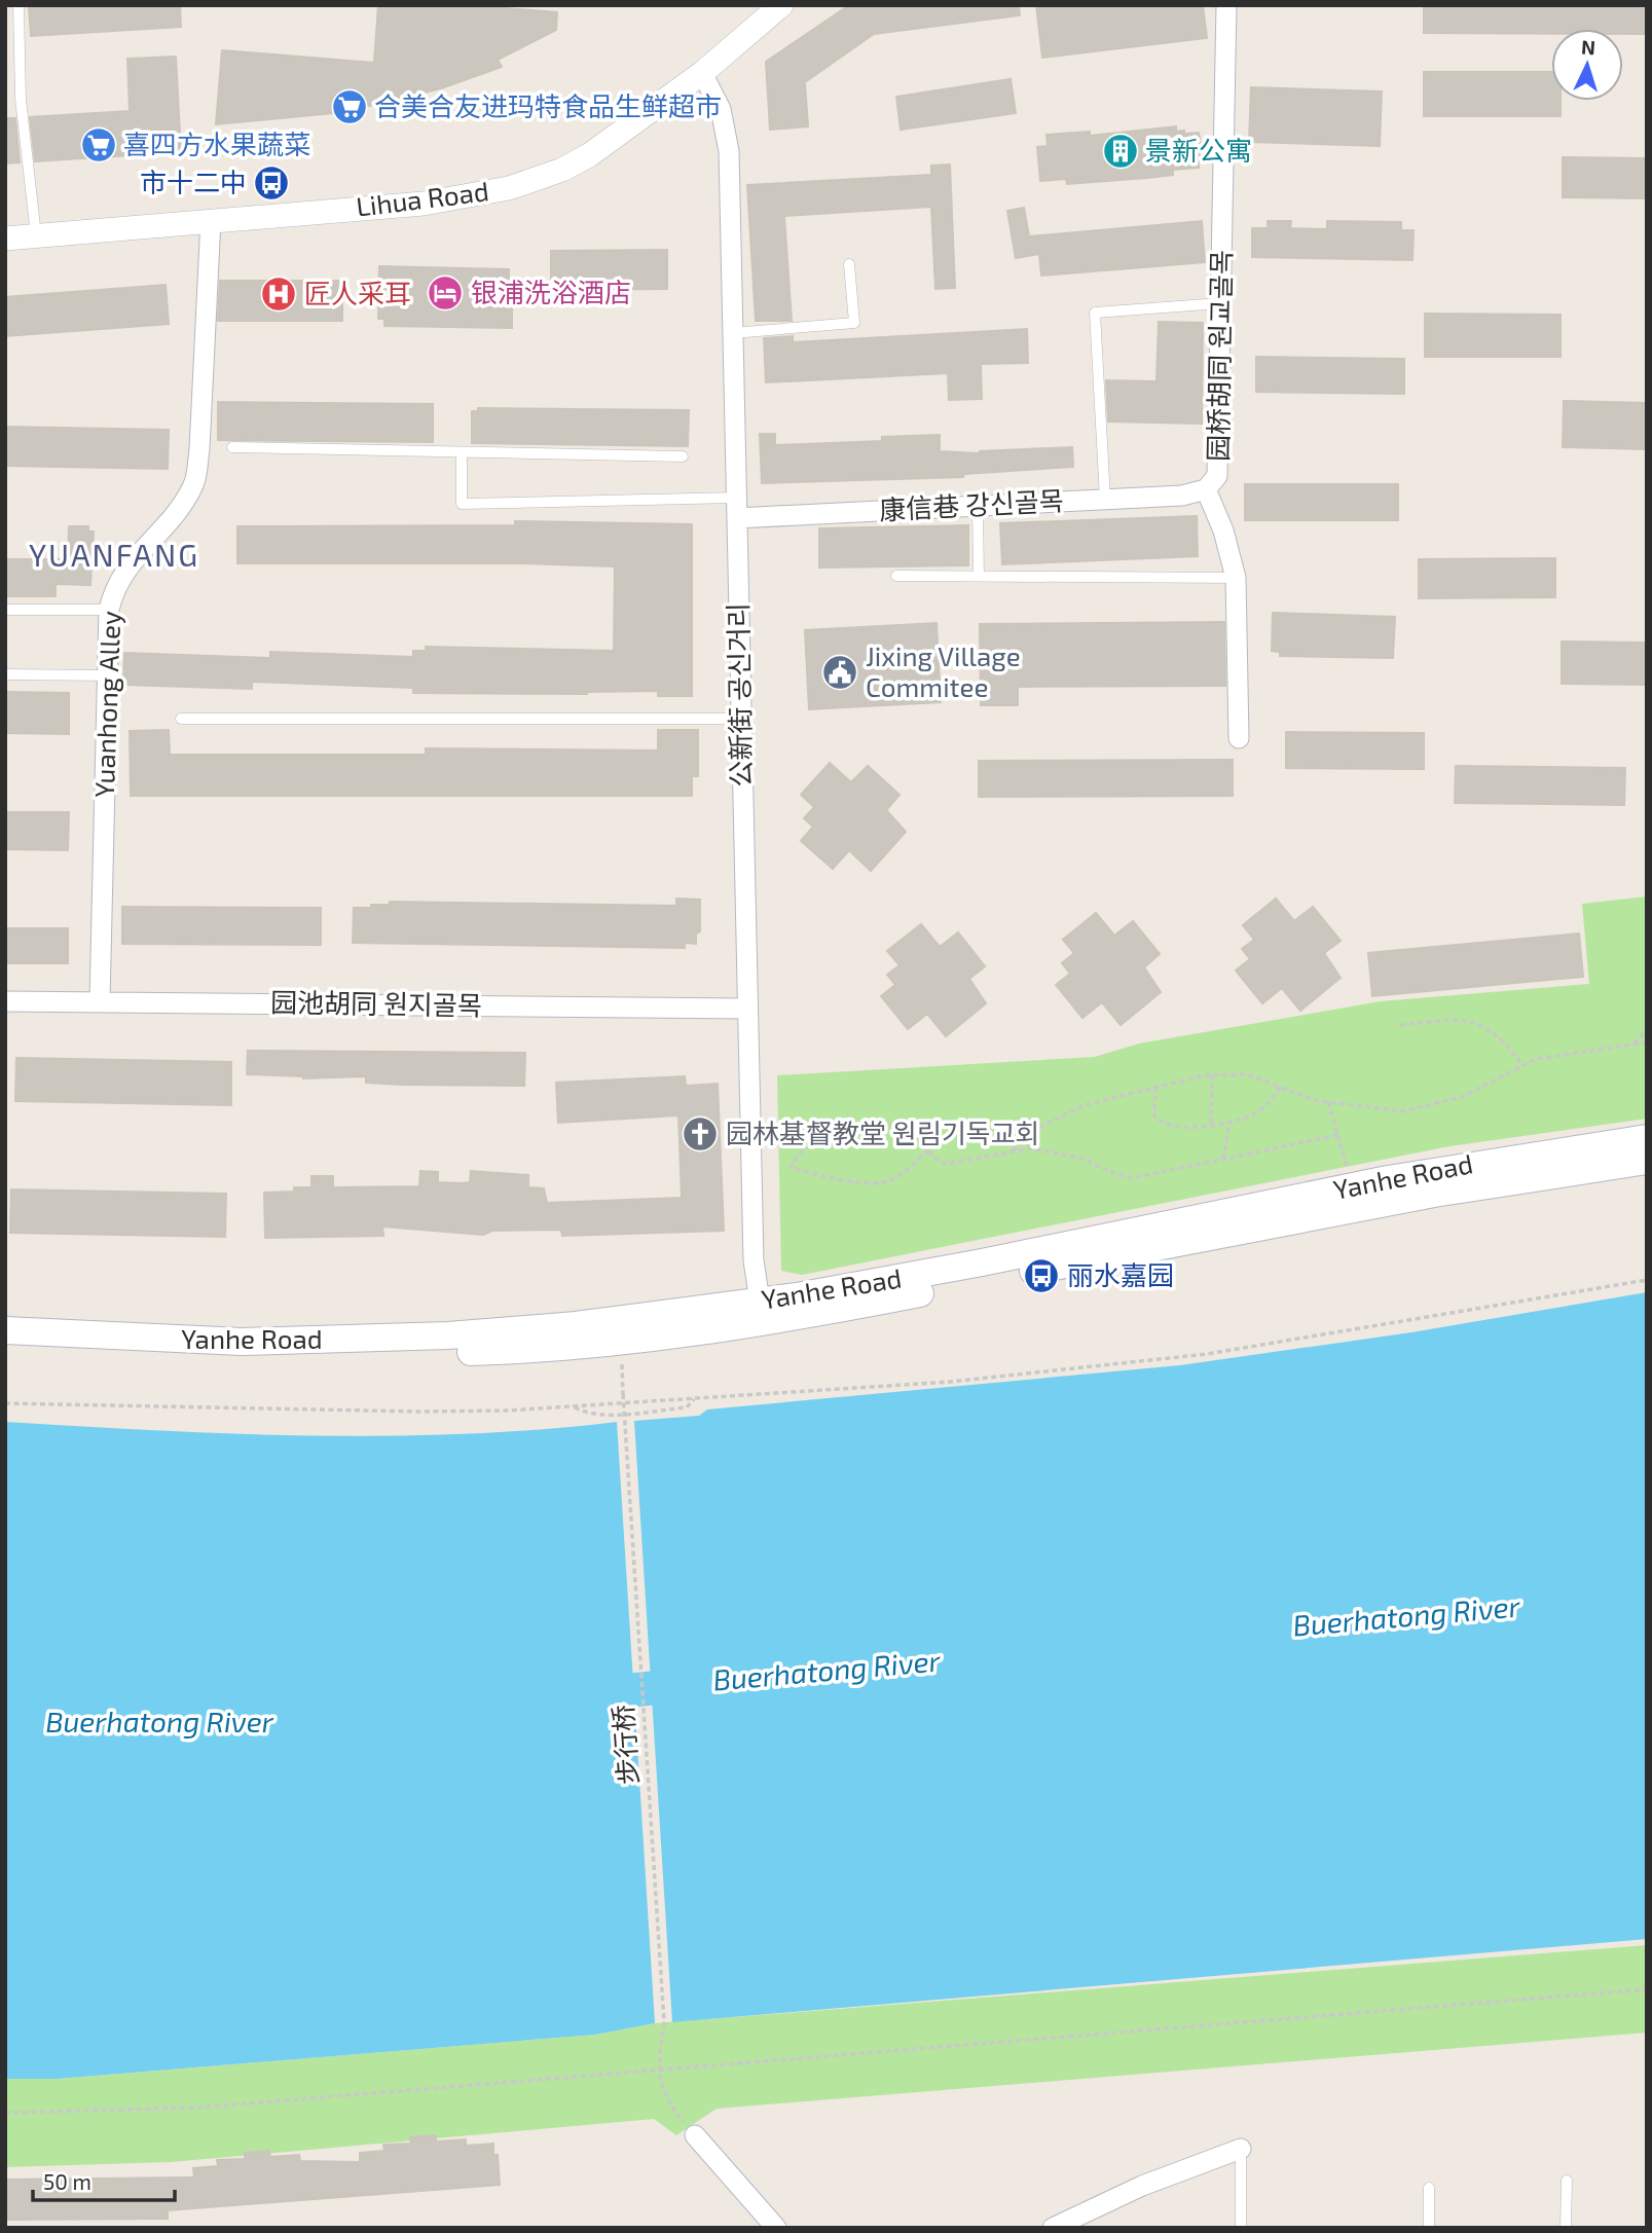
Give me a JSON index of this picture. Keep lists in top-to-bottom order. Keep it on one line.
{"streets":{"main road":["Yanhe Road"],"street":["Lihua Road","园桥胡同 원교골목","康信巷 강신골목","公新街 공신거리","Yuanhong Alley","园池胡同 원지골목"],"path":["步行桥"]},"crossings":[["Lihua Road","公新街 공신거리"],["Lihua Road","Yuanhong Alley"],["园桥胡同 원교골목","康信巷 강신골목"],["康信巷 강신골목","公新街 공신거리"],["公新街 공신거리","园池胡同 원지골목"],["公新街 공신거리","Yanhe Road"],["Yuanhong Alley","园池胡同 원지골목"],["Yanhe Road","步行桥"]],"districts":["YUANFANG"],"water":["Buerhatong River"],"places":{"supermarket":["合美合友进玛特食品生鲜超市","喜四方水果蔬菜"],"building":["景新公寓"],"bus stop":["市十二中","丽水嘉园"],"hotel":["银浦洗浴酒店"],"hospital":["匠人采耳"],"public building":["Jixing Village Commitee"],"church":["园林基督教堂 원림기독교회"]},"scale_bar":"50 m","north":"top"}
